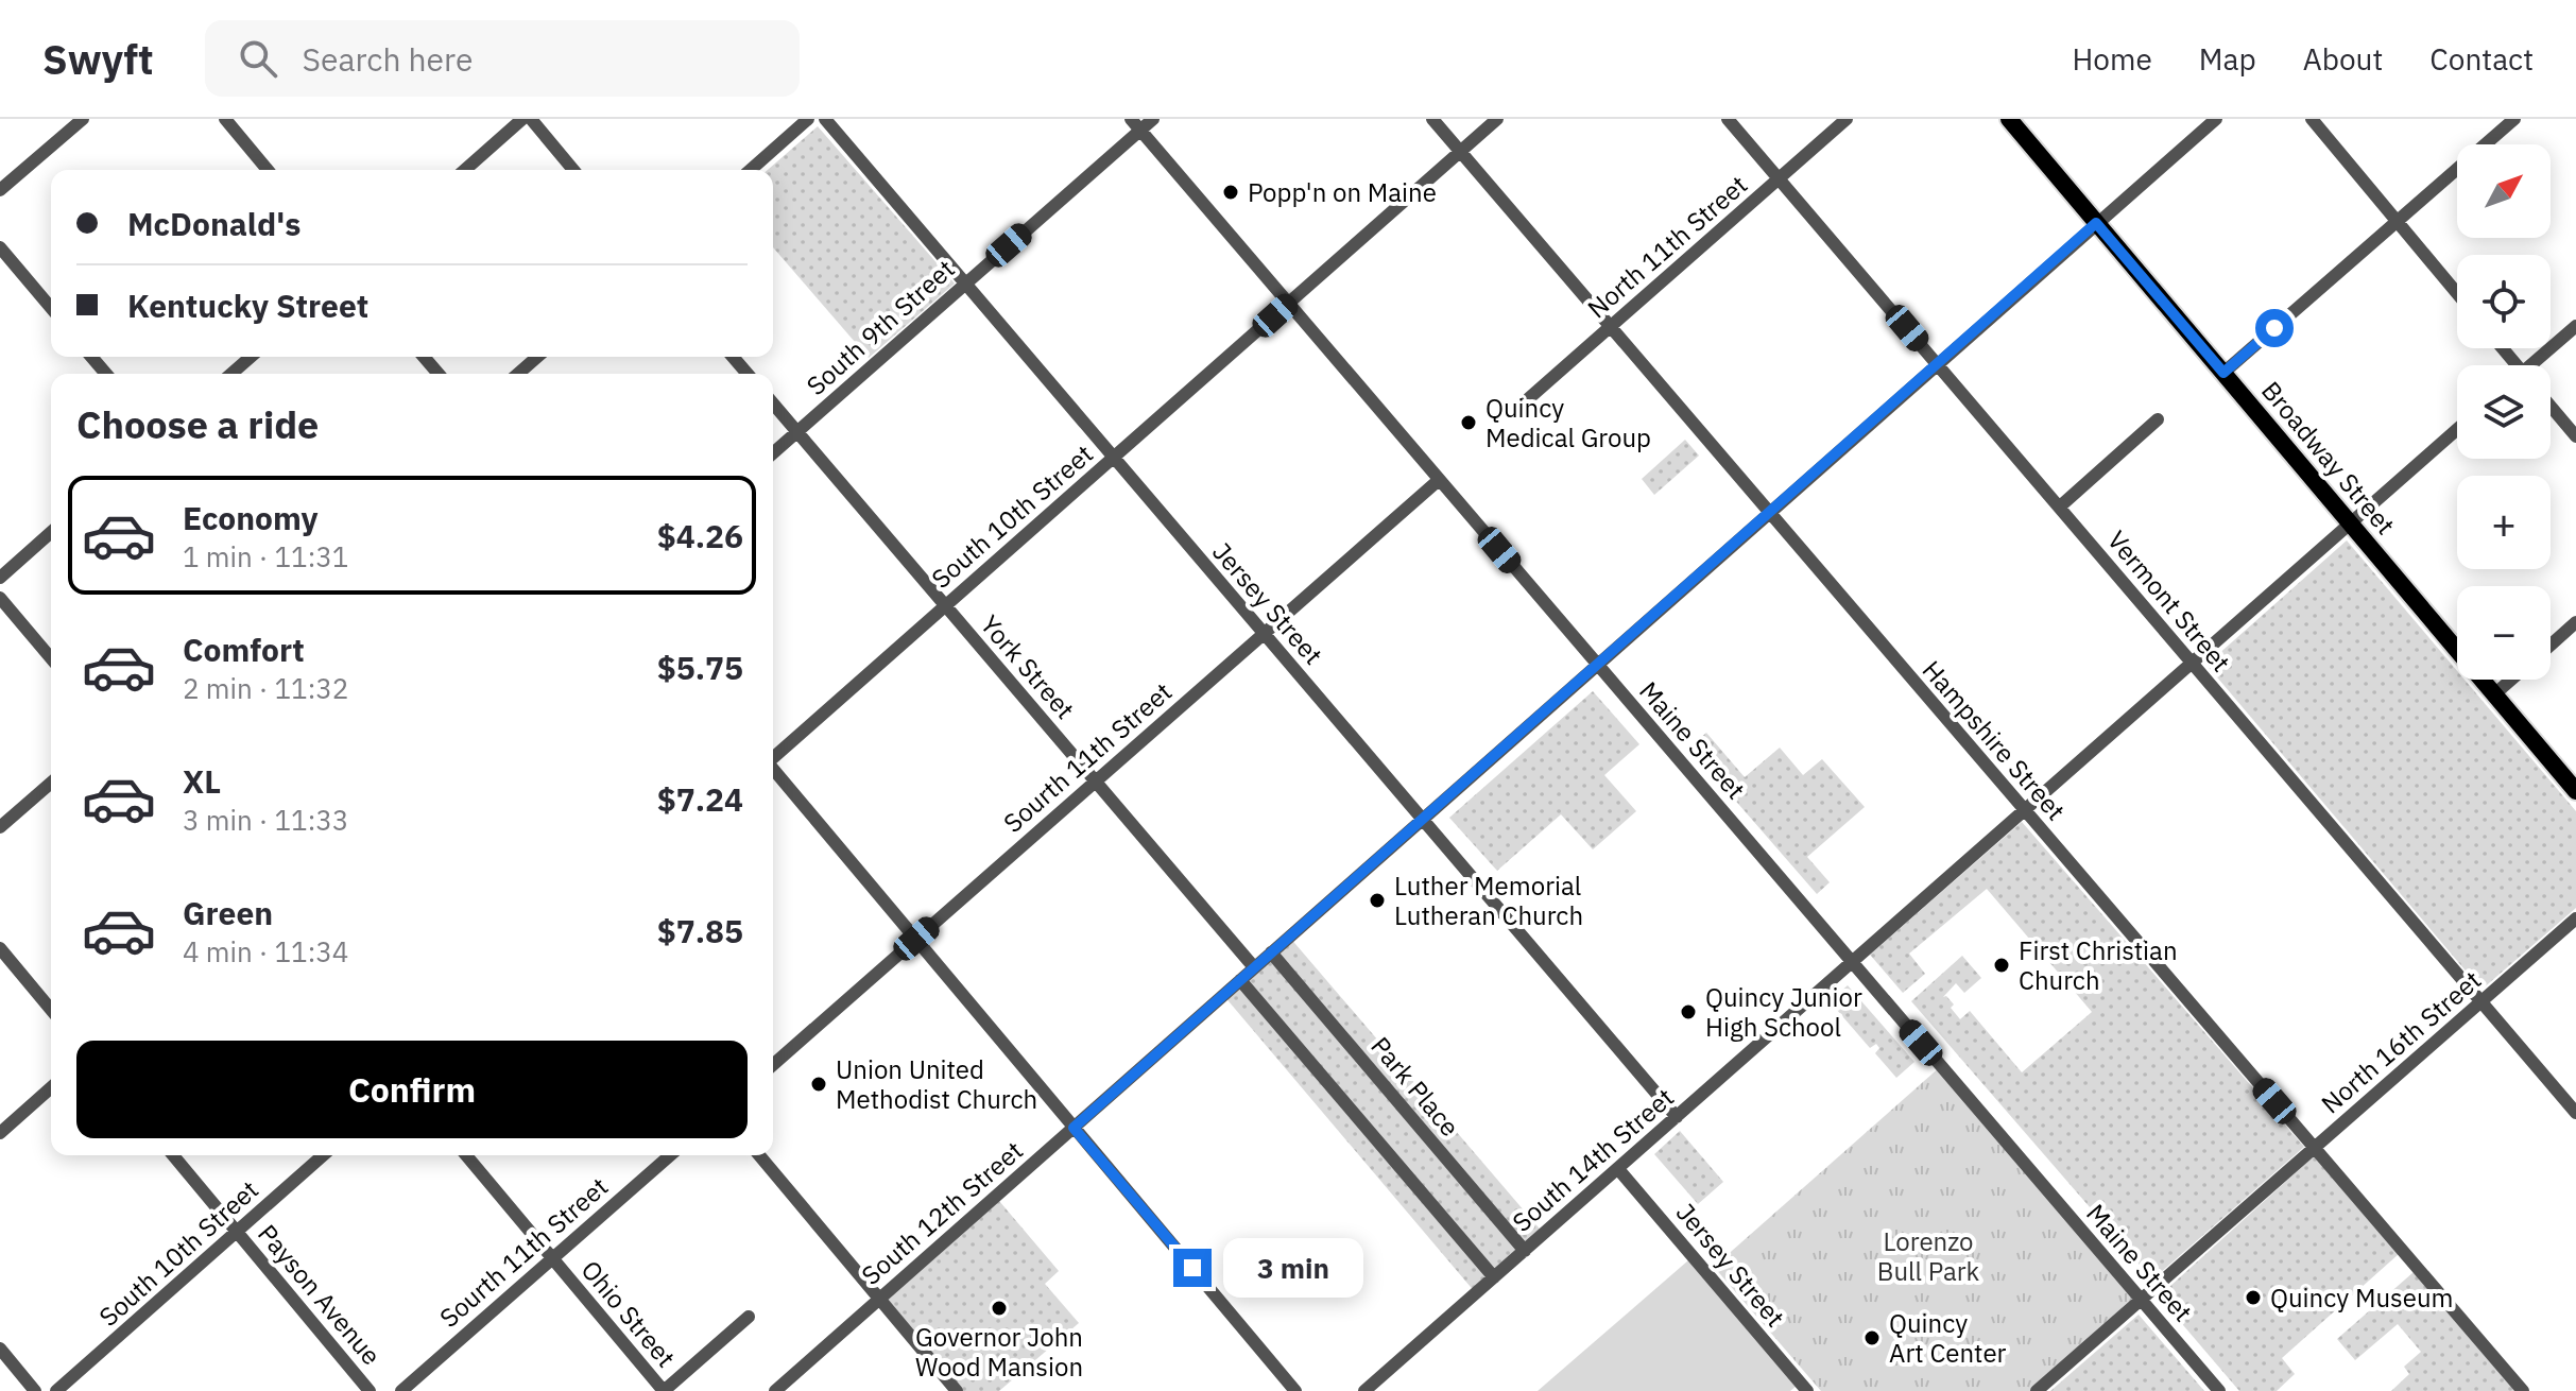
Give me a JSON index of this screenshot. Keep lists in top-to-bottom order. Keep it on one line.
{"streets":{"main road":["Broadway Street"],"street":["North 11th Street","South 9th Street","South 10th Street","Vermont Street","Jersey Street","York Street","Maine Street","Hampshire Street","Sourth 11th Street","North 16th Street","Park Place","South 14th Street","South 12th Street","Payson Avenue","Ohio Street"]},"crossings":[["North 11th Street","Vermont Street"],["North 11th Street","Hampshire Street"],["South 9th Street","Jersey Street"],["South 9th Street","York Street"],["South 9th Street","Maine Street"],["Broadway Street","South 14th Street"],["Broadway Street","South 12th Street"],["South 10th Street","Jersey Street"],["South 10th Street","York Street"],["South 10th Street","Maine Street"],["South 10th Street","Hampshire Street"],["South 10th Street","Payson Avenue"],["Vermont Street","North 16th Street"],["Vermont Street","South 14th Street"],["Vermont Street","South 12th Street"],["Jersey Street","Sourth 11th Street"],["Jersey Street","South 14th Street"],["Jersey Street","South 12th Street"],["York Street","Sourth 11th Street"],["York Street","South 12th Street"],["Maine Street","Sourth 11th Street"],["Maine Street","North 16th Street"],["Maine Street","South 14th Street"],["Maine Street","South 12th Street"],["Hampshire Street","North 16th Street"],["Hampshire Street","South 14th Street"],["Hampshire Street","South 12th Street"],["Sourth 11th Street","Ohio Street"],["Park Place","South 14th Street"],["Park Place","South 12th Street"]],"parks":["Lorenzo Bull Park"],"places":["Popp'n on Maine","Quincy Medical Group","Luther Memorial Lutheran Church","First Christian Church","Quincy Junior High School","Union United Methodist Church","Quincy Museum","Governor John Wood Mansion","Quincy Art Center"],"north":"top right","page":{"header":"Swyft","search":"Search here","nav":["Home","Map","About","Contact"],"map_buttons":["+","−"],"banner":["McDonald's","Kentucky Street"],"heading":"Choose a ride","list":[{"name":"Economy","note":"1 min · 11:31","value":"$4.26"},{"name":"Comfort","note":"2 min · 11:32","value":"$5.75"},{"name":"XL","note":"3 min · 11:33","value":"$7.24"},{"name":"Green","note":"4 min · 11:34","value":"$7.85"}],"buttons":"Confirm","bubble":"3 min"}}
